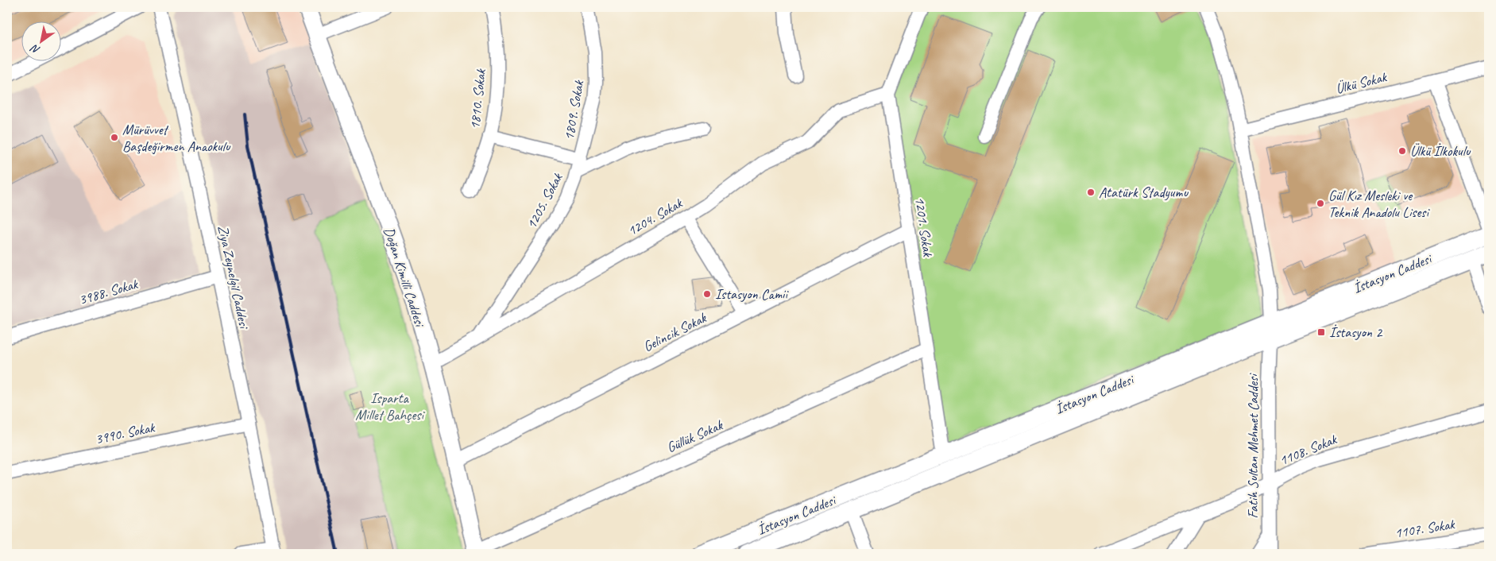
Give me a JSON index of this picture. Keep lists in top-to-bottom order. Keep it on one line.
{"streets":{"main road":["İstasyon Caddesi","Doğan Kimilli Caddesi"],"street":["Ülkü Sokak","1810. Sokak","1809. Sokak","1205. Sokak","1204. Sokak","1201. Sokak","Ziya Zeynelgil Caddesi","3988. Sokak","Gelincik Sokak","3990. Sokak","Güllük Sokak","Fatih Sultan Mehmet Caddesi","1108. Sokak","1107. Sokak"]},"crossings":[["Ülkü Sokak","Fatih Sultan Mehmet Caddesi"],["1809. Sokak","1205. Sokak"],["1205. Sokak","1204. Sokak"],["1204. Sokak","1201. Sokak"],["1204. Sokak","Doğan Kimilli Caddesi"],["1201. Sokak","İstasyon Caddesi"],["1201. Sokak","Gelincik Sokak"],["1201. Sokak","Güllük Sokak"],["İstasyon Caddesi","Fatih Sultan Mehmet Caddesi"],["Ziya Zeynelgil Caddesi","3988. Sokak"],["Ziya Zeynelgil Caddesi","3990. Sokak"],["Doğan Kimilli Caddesi","Gelincik Sokak"],["Doğan Kimilli Caddesi","Güllük Sokak"],["Fatih Sultan Mehmet Caddesi","1108. Sokak"]],"parks":["Isparta Millet Bahçesi"],"places":{"other":["Mürüvvet Başdeğirmen Anaokulu","Ülkü İlkokulu","Atatürk Stadyumu","Gül Kız Mesleki ve Teknik Anadolu Lisesi","Istasyon Camii"],"transit":["İstasyon 2"]},"north":"bottom left"}
